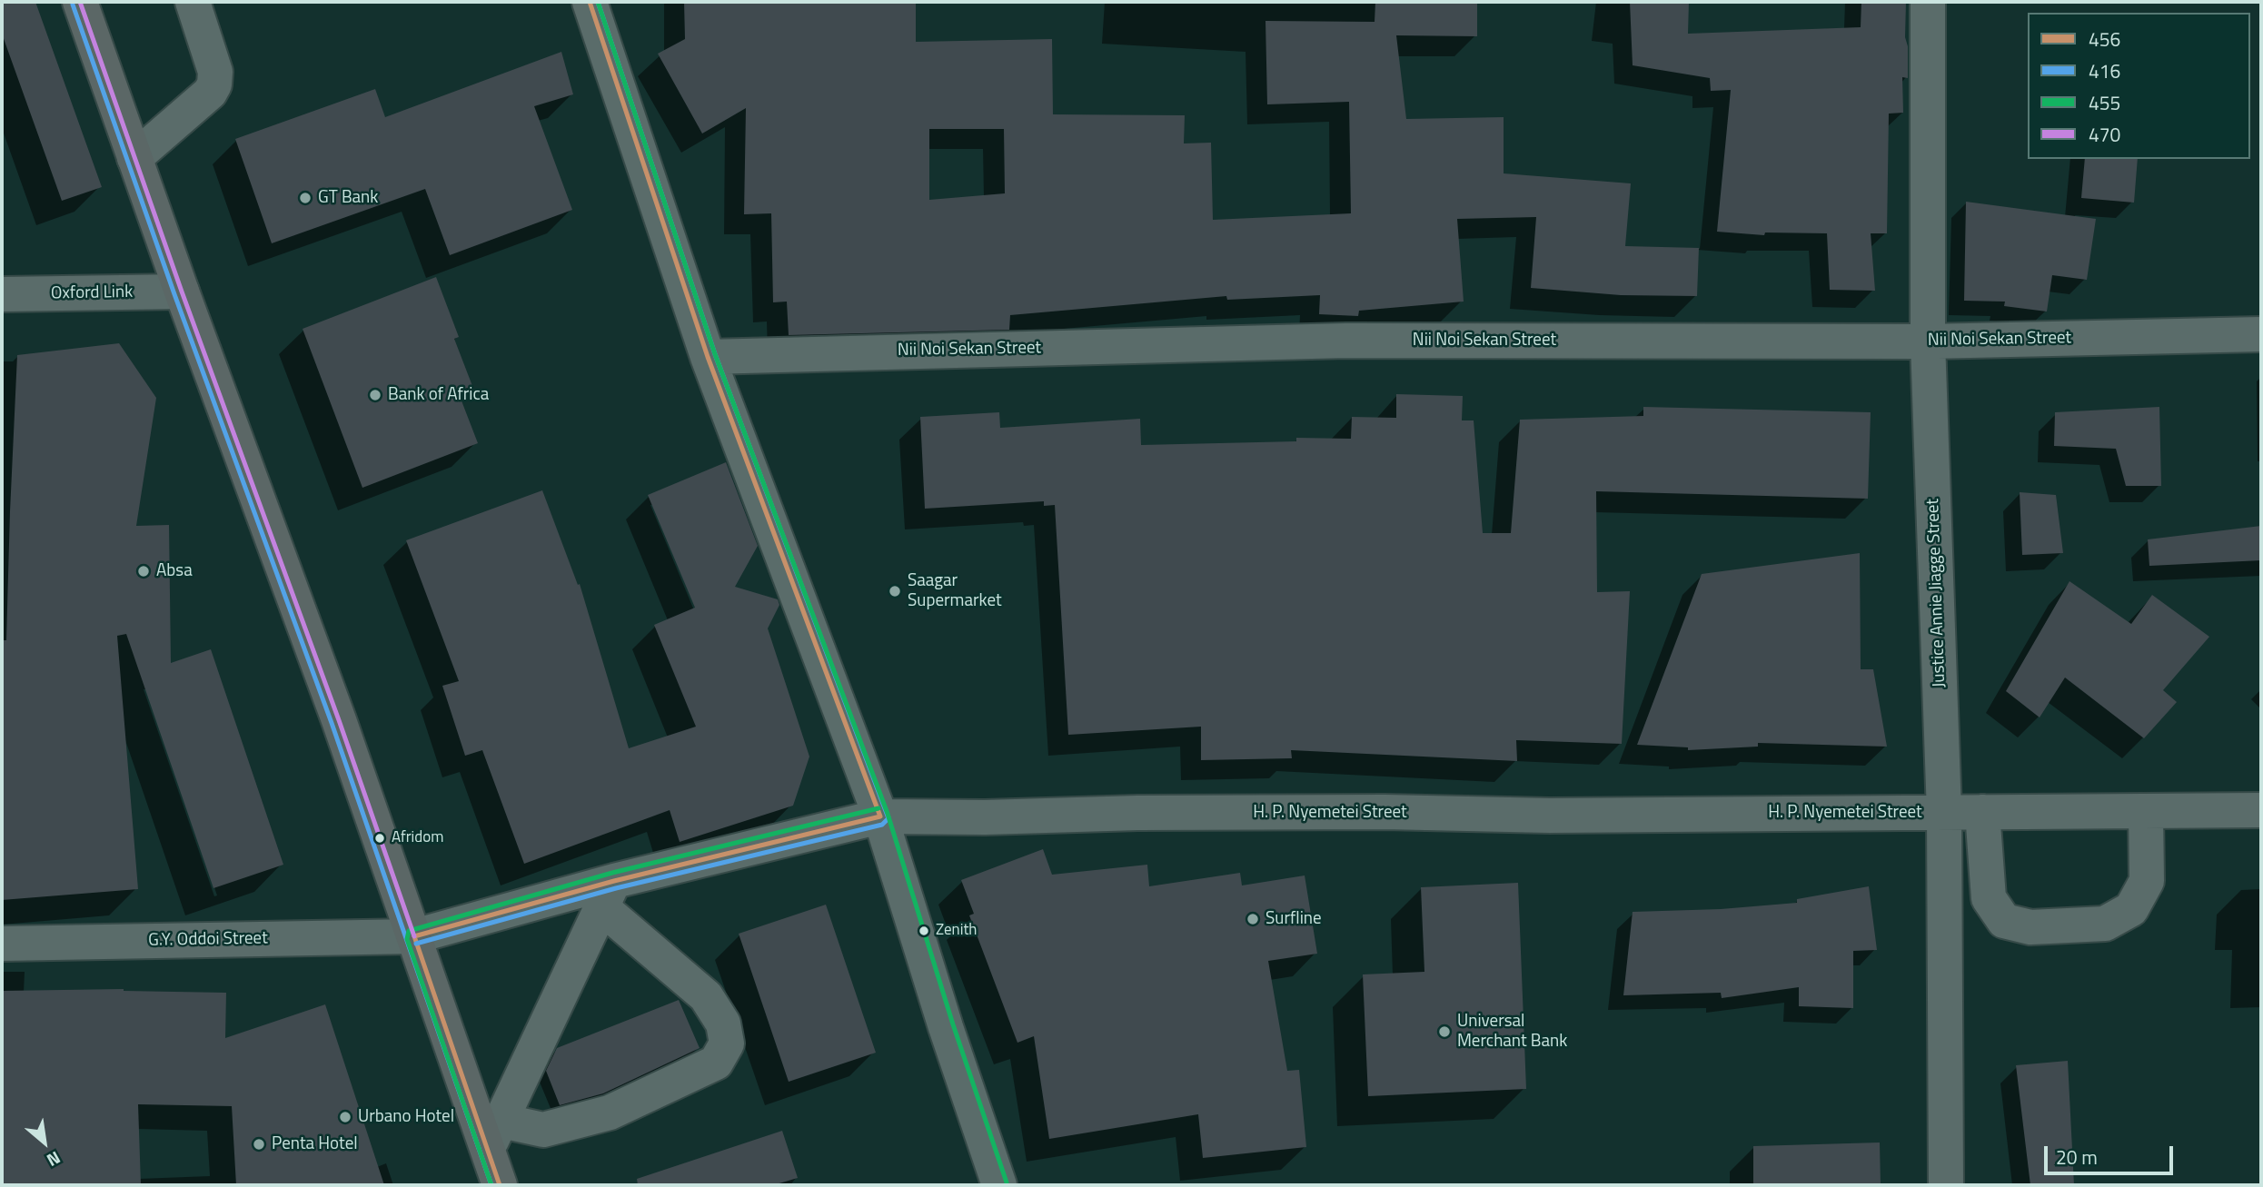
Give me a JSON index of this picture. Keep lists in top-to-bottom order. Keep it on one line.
{"streets":{"street":["Oxford Link","Nii Noi Sekan Street","Justice Annie Jiagge Street","H. P. Nyemetei Street","G.Y. Oddoi Street"]},"crossings":[["Nii Noi Sekan Street","Justice Annie Jiagge Street"],["Justice Annie Jiagge Street","H. P. Nyemetei Street"],["H. P. Nyemetei Street","G.Y. Oddoi Street"]],"places":["GT Bank","Bank of Africa","Absa","Saagar Supermarket","Afridom","Surfline","Zenith","Universal Merchant Bank","Urbano Hotel","Penta Hotel"],"lines":["transit line 456","transit line 416","transit line 455","transit line 470"],"legend":["456","416","455","470"],"scale_bar":"20 m","north":"bottom right"}
